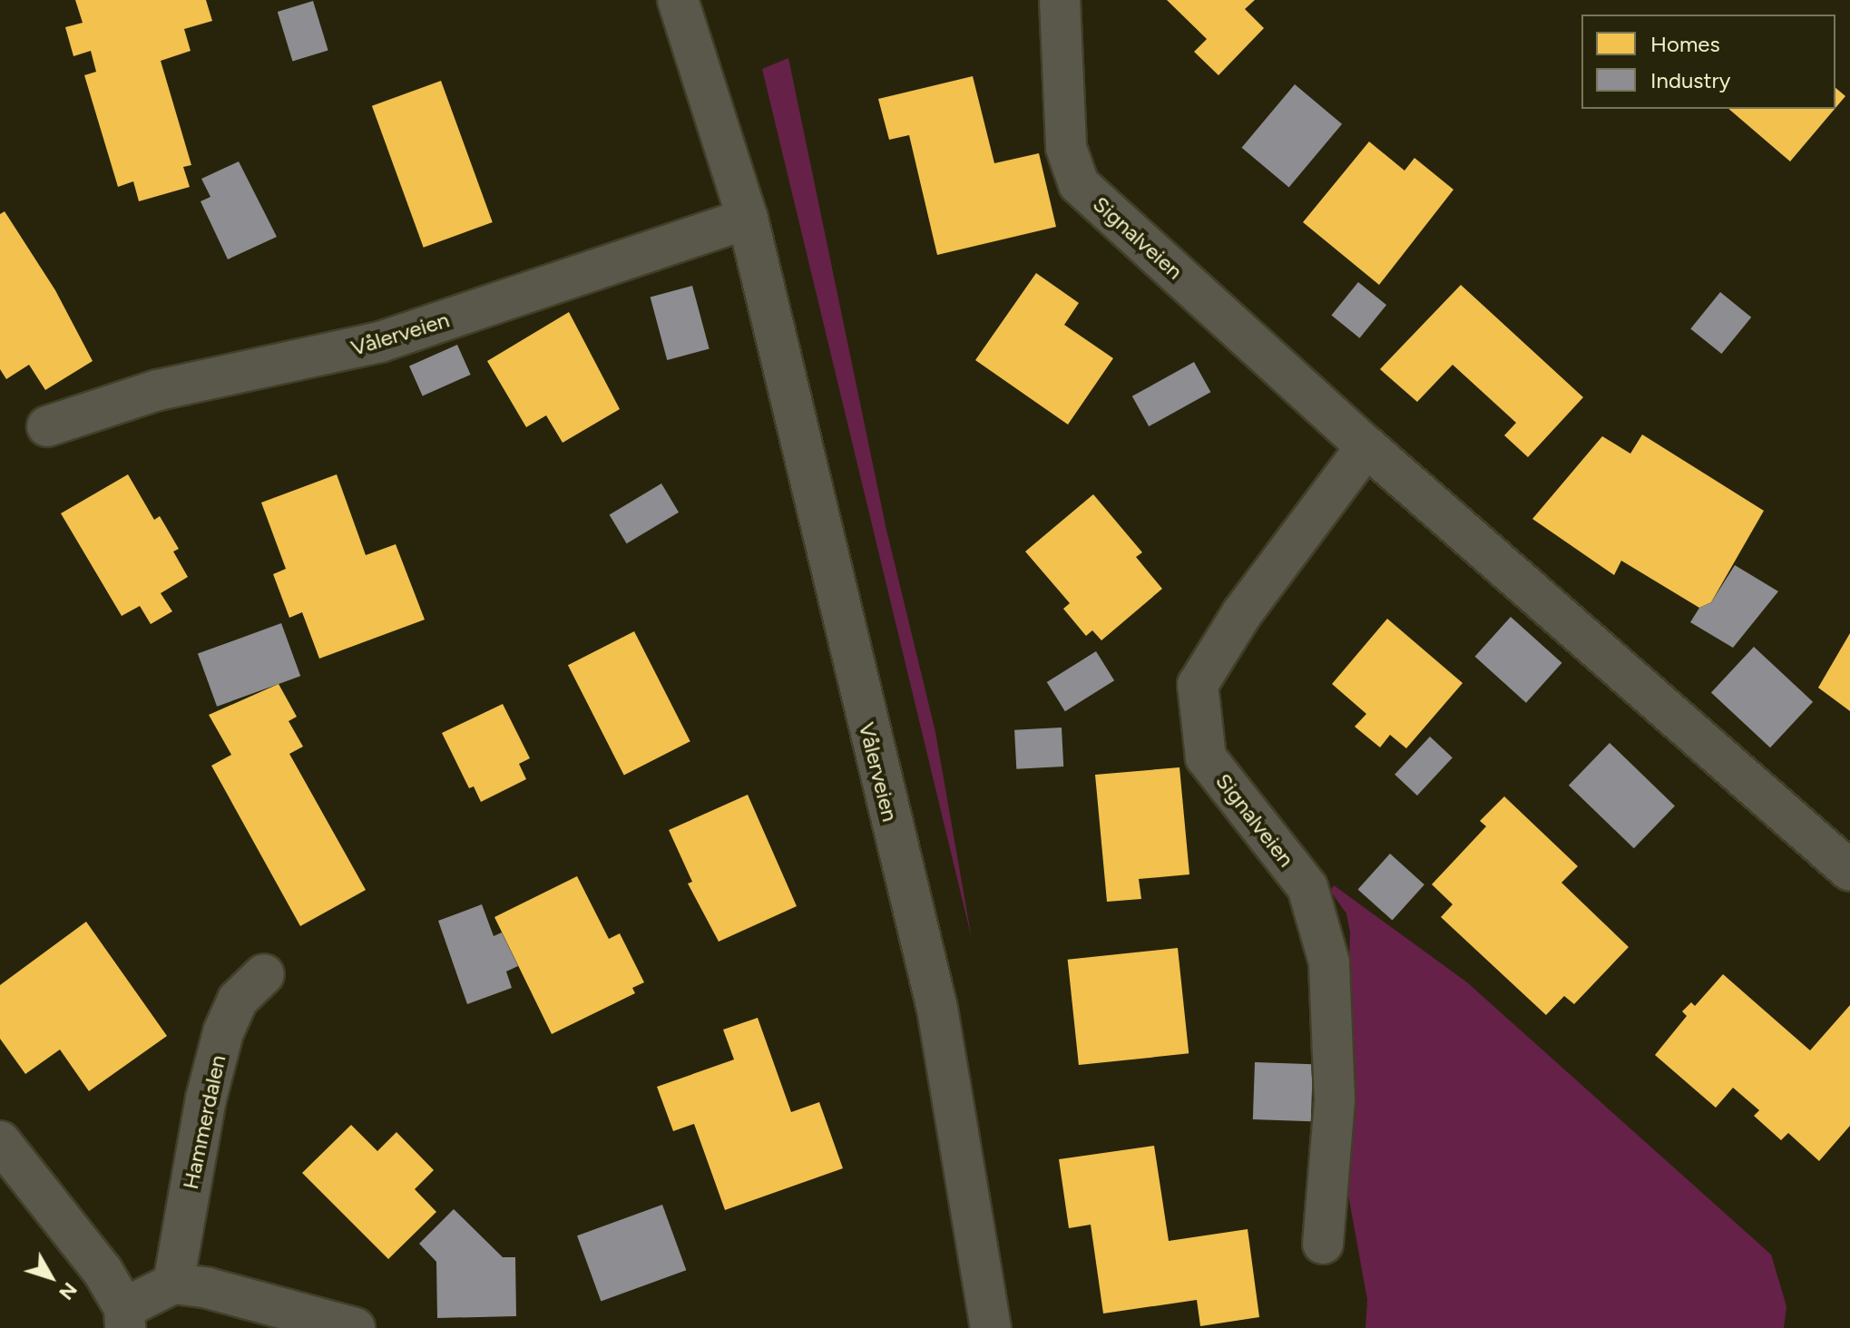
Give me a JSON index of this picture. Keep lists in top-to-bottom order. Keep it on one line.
{"streets":{"street":["Signalveien","Vålerveien","Hammerdalen"]},"legend":["Homes","Industry"],"north":"bottom right"}
